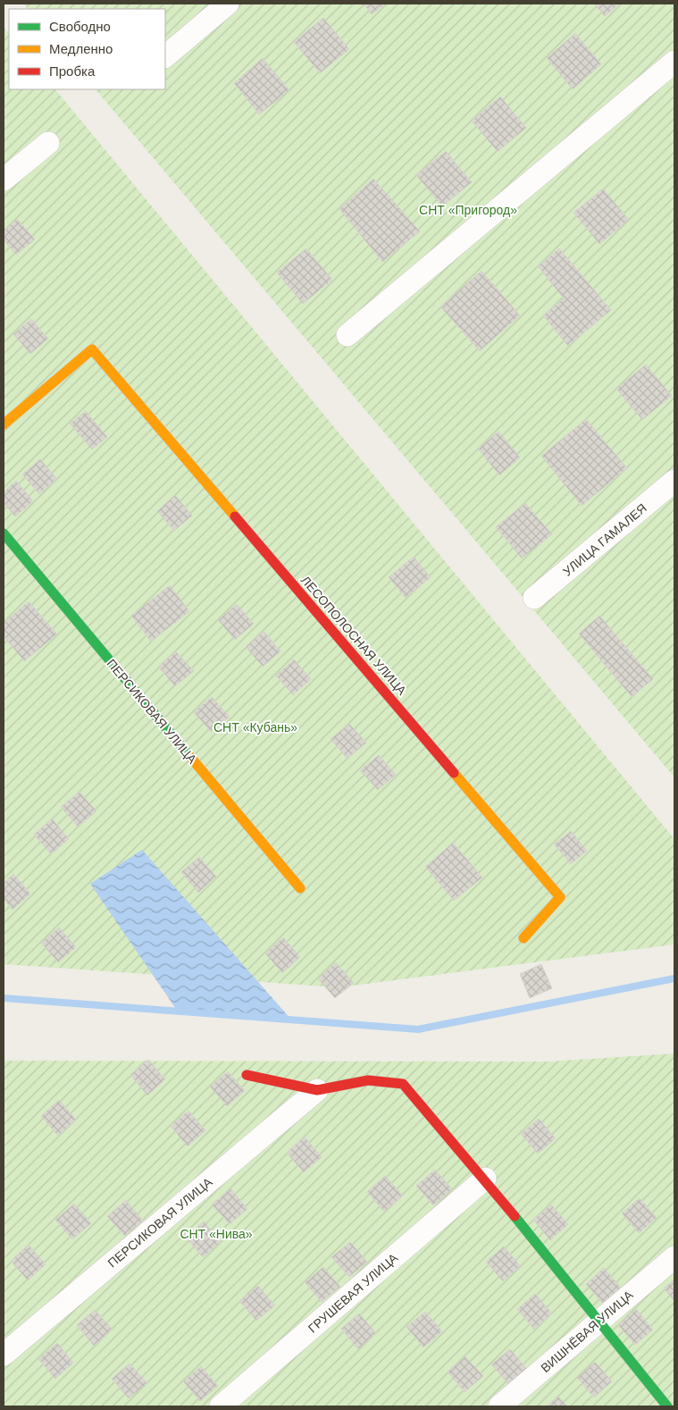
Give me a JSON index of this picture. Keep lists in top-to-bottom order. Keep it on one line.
{"streets":{"street":["УЛИЦА ГАМАЛЕЯ","ЛЕСОПОЛОСНАЯ УЛИЦА","ПЕРСИКОВАЯ УЛИЦА","ГРУШЕВАЯ УЛИЦА","ВИШНЁВАЯ УЛИЦА"]},"parks":["СНТ «Пригород»","СНТ «Кубань»","СНТ «Нива»"],"legend":["Свободно","Медленно","Пробка"]}
